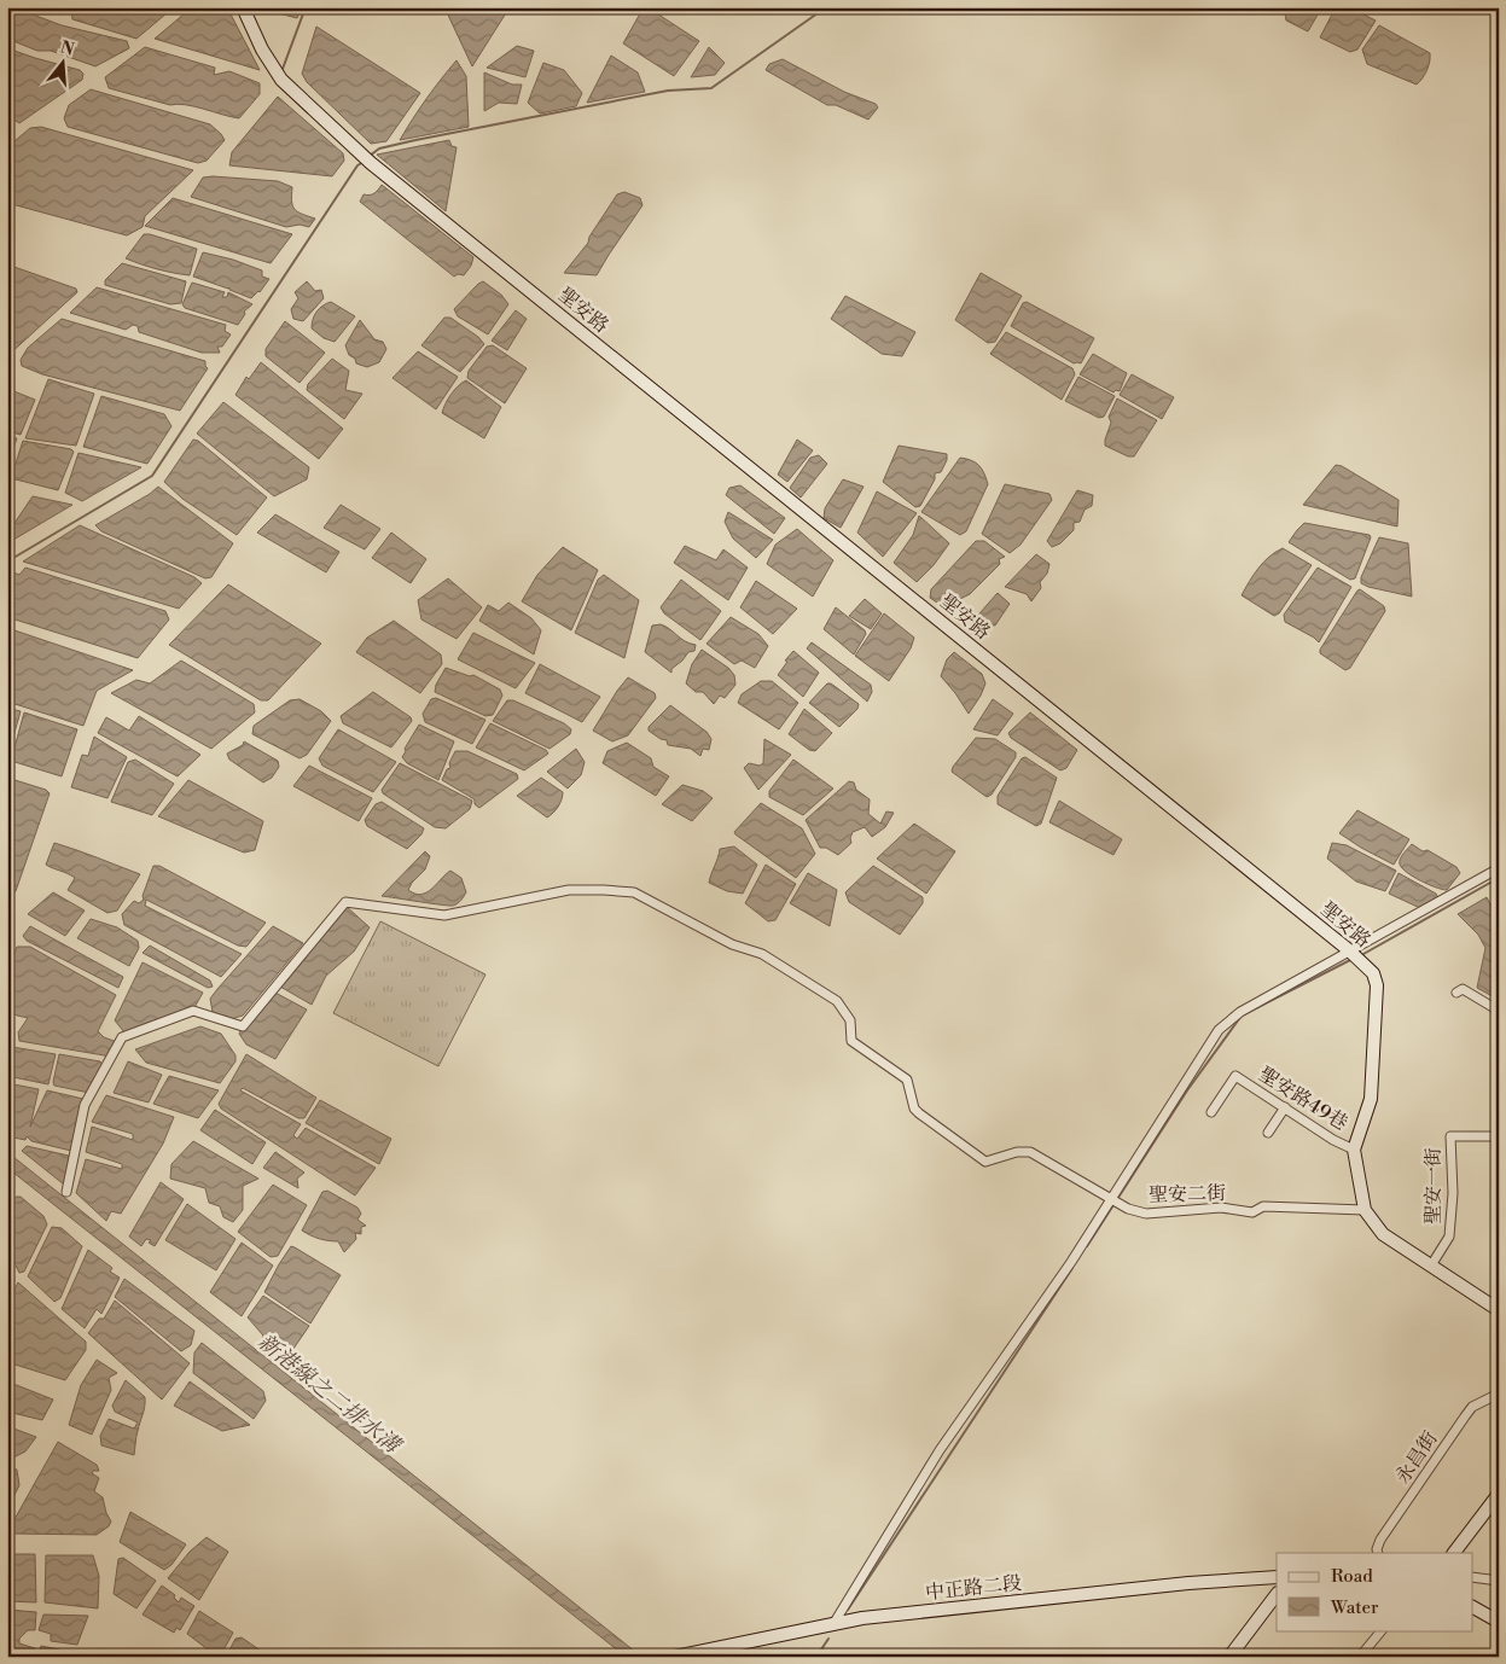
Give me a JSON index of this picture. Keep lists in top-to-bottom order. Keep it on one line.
{"streets":{"street":["聖安路","聖安路49巷","聖安一街","聖安二街","永昌街","中正路二段"]},"crossings":[["聖安路","聖安路49巷"],["聖安路","聖安一街"],["聖安路","聖安二街"]],"water":["新港線之二排水溝"],"legend":["Road","Water"],"north":"top"}
